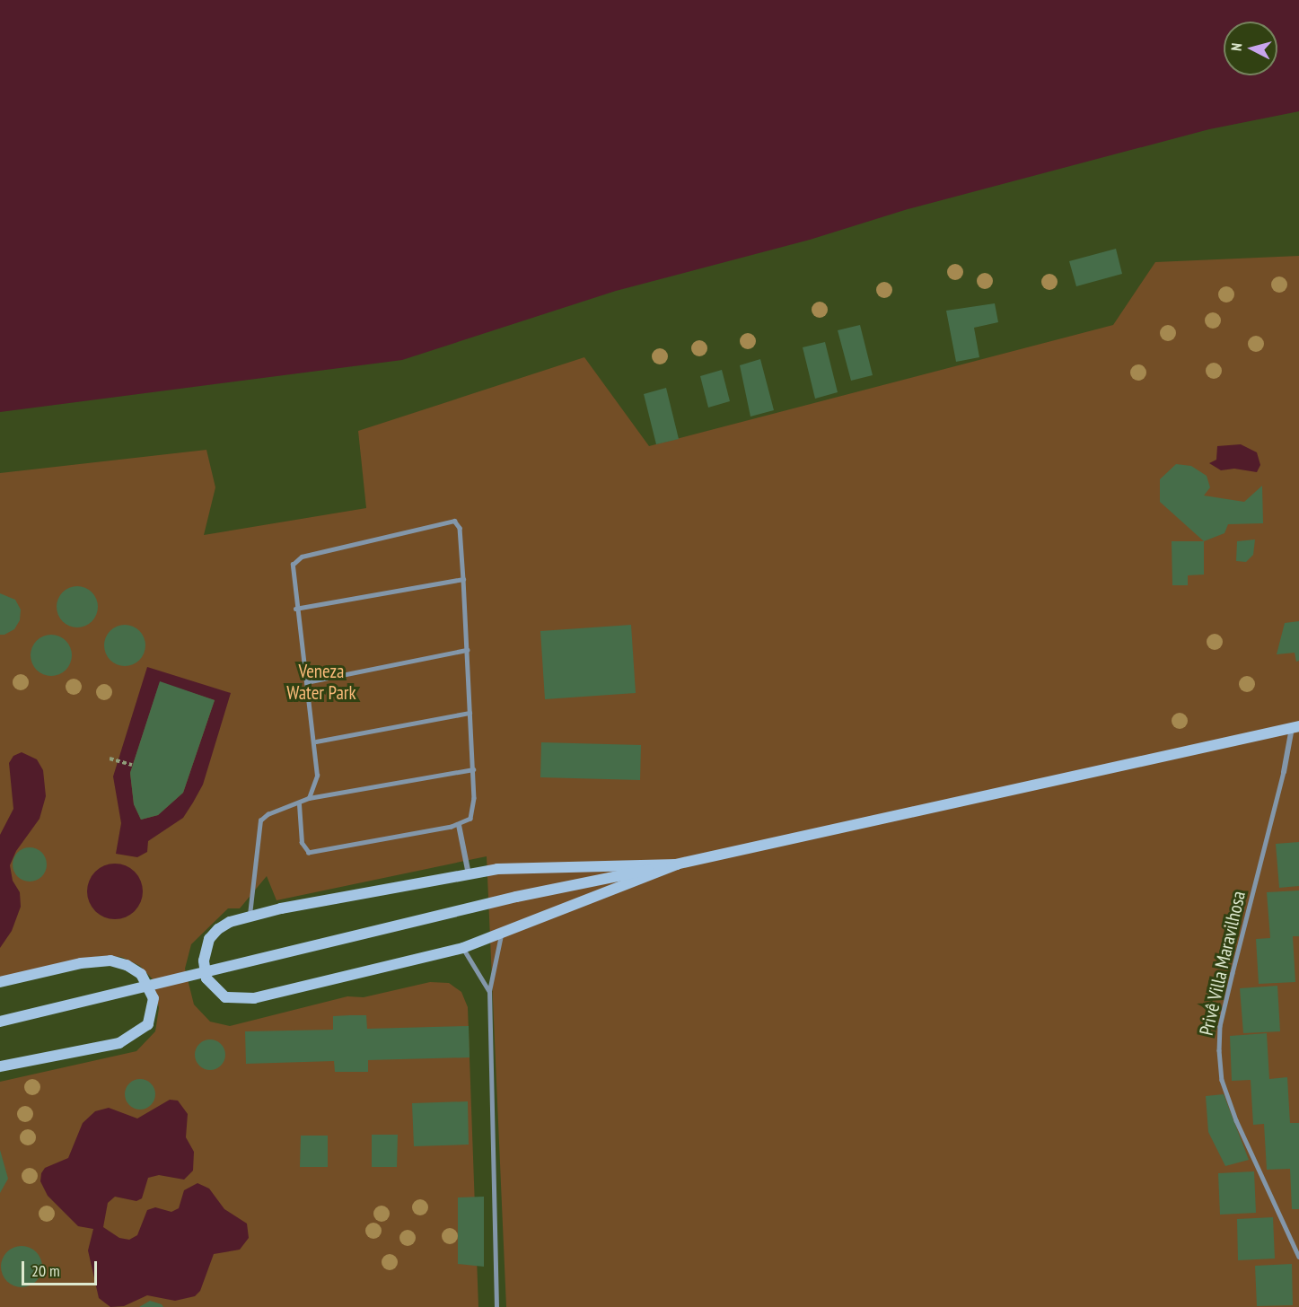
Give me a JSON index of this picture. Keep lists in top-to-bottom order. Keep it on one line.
{"streets":{"street":["Privê Villa Maravilhosa"]},"parks":["Veneza Water Park"],"scale_bar":"20 m","north":"left"}
